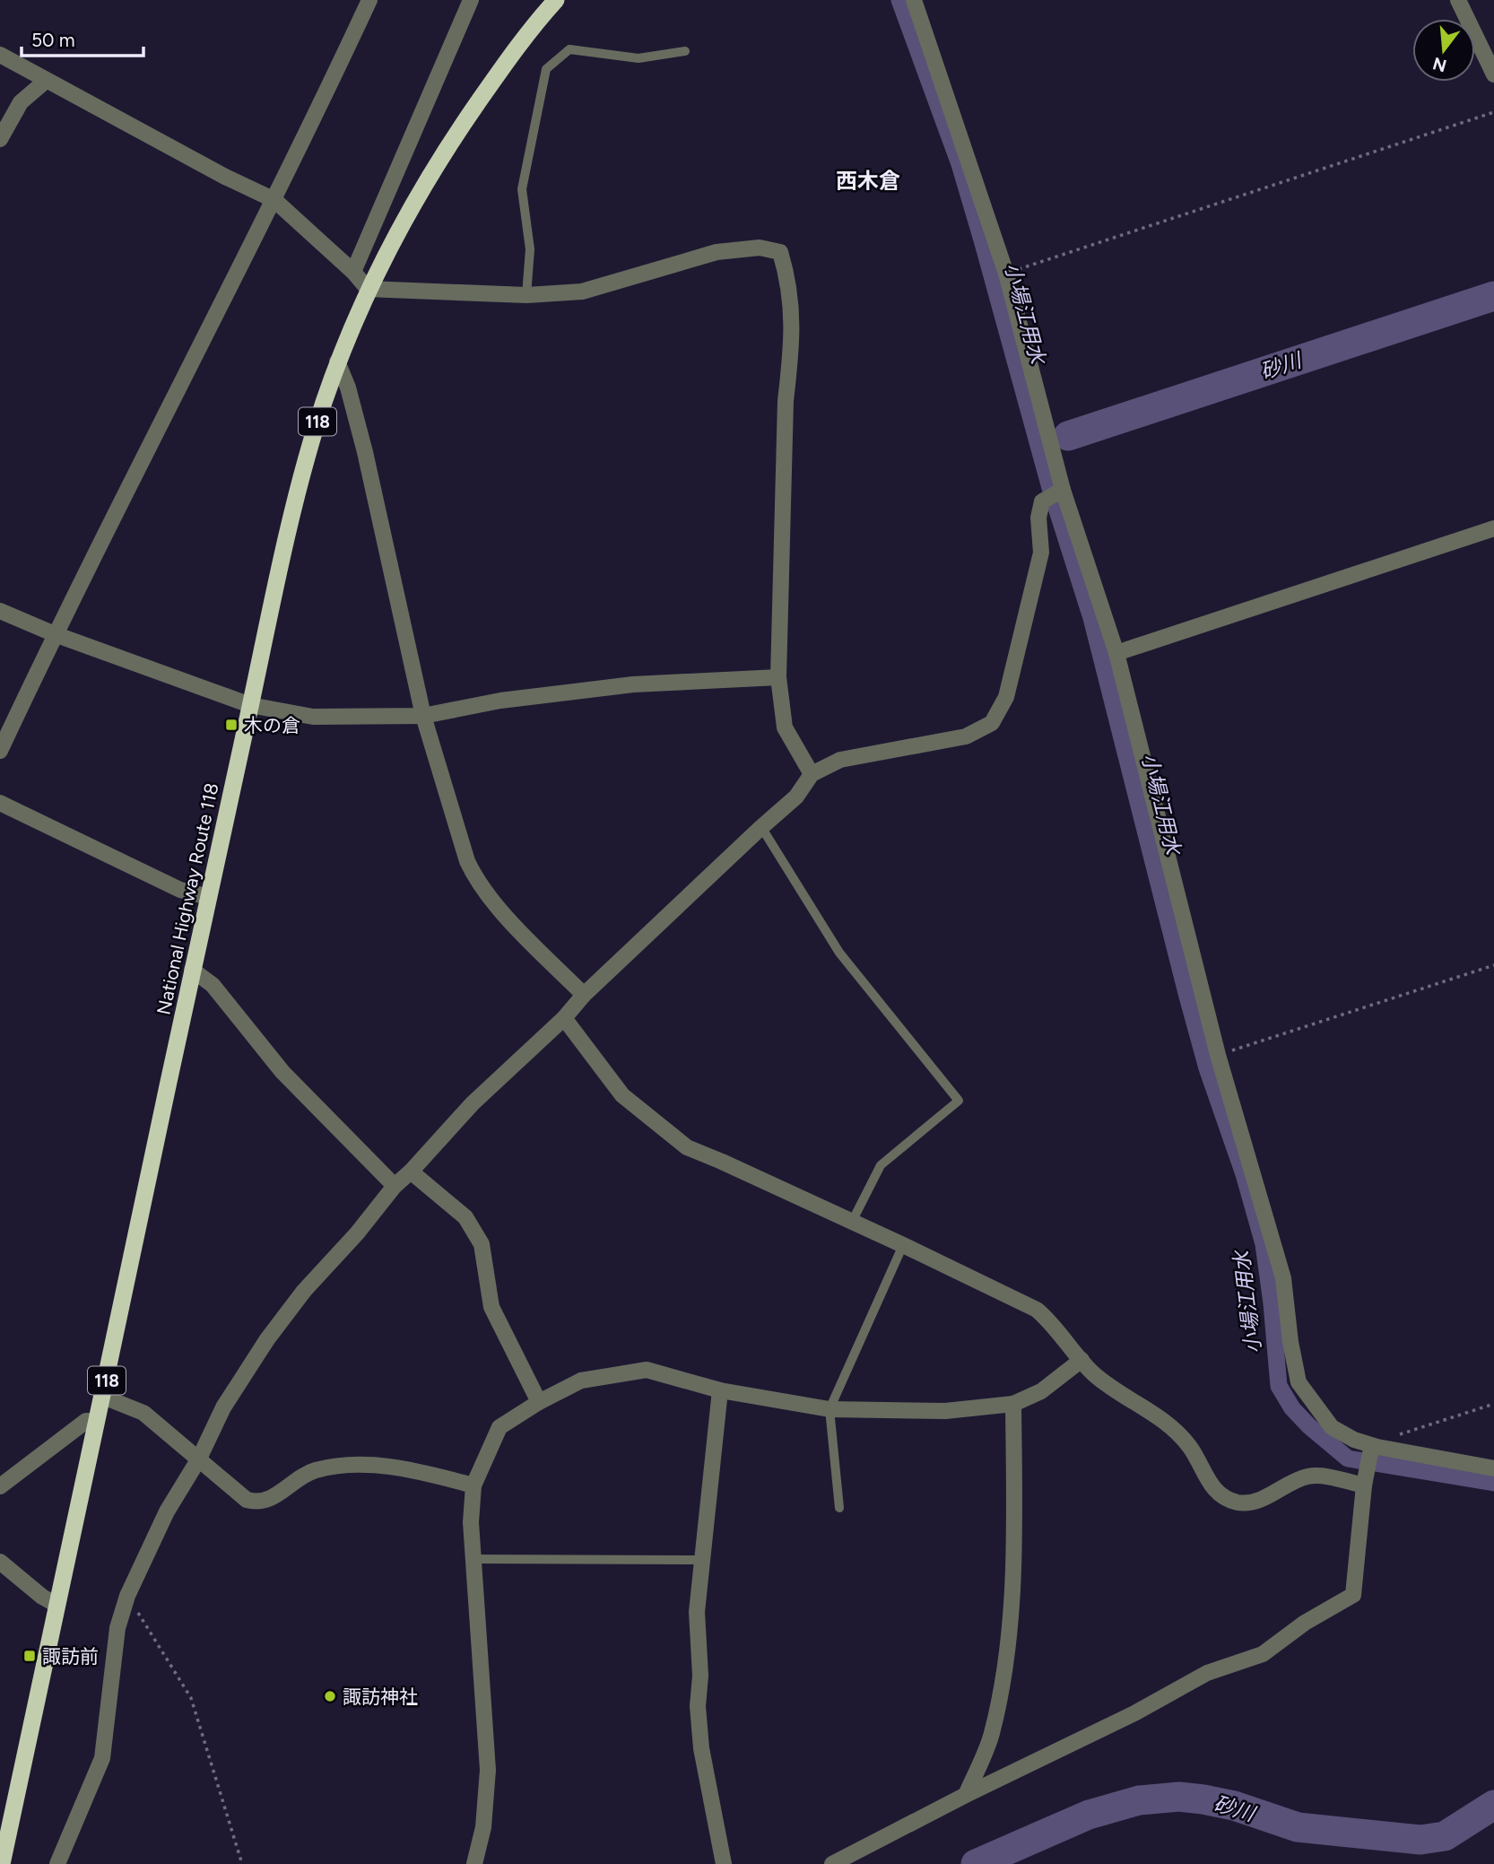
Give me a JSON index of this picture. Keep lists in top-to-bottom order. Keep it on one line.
{"streets":{"highway":["118","National Highway Route 118"]},"districts":["西木倉"],"water":["小場江用水","砂川"],"places":{"transit":["木の倉","諏訪前"],"other":["諏訪神社"]},"scale_bar":"50 m","north":"bottom"}
